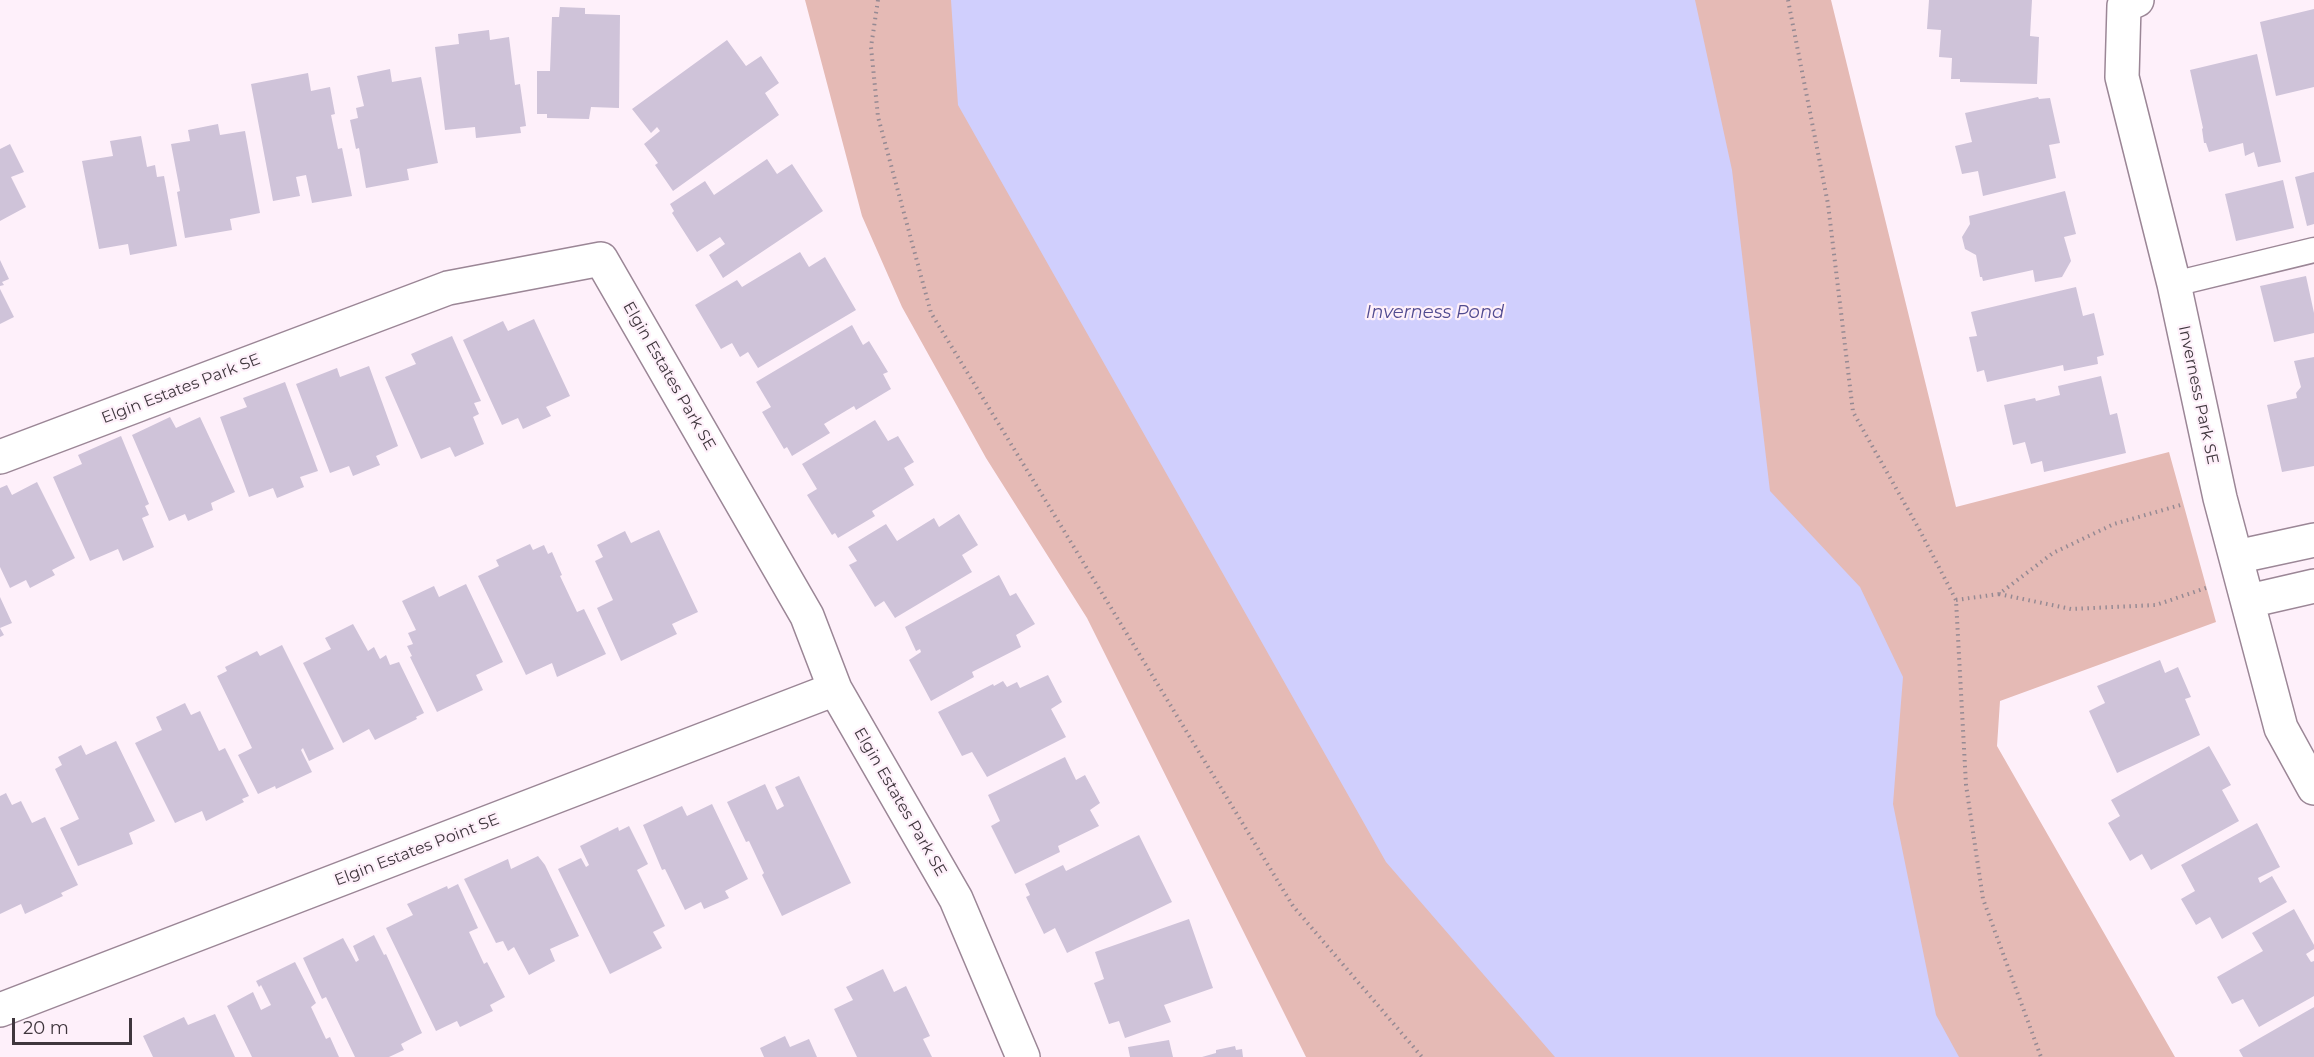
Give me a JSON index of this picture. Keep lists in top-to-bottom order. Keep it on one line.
{"streets":{"street":["Elgin Estates Park SE","Inverness Park SE","Elgin Estates Point SE"]},"crossings":[["Elgin Estates Park SE","Elgin Estates Point SE"]],"water":["Inverness Pond"],"scale_bar":"20 m"}
